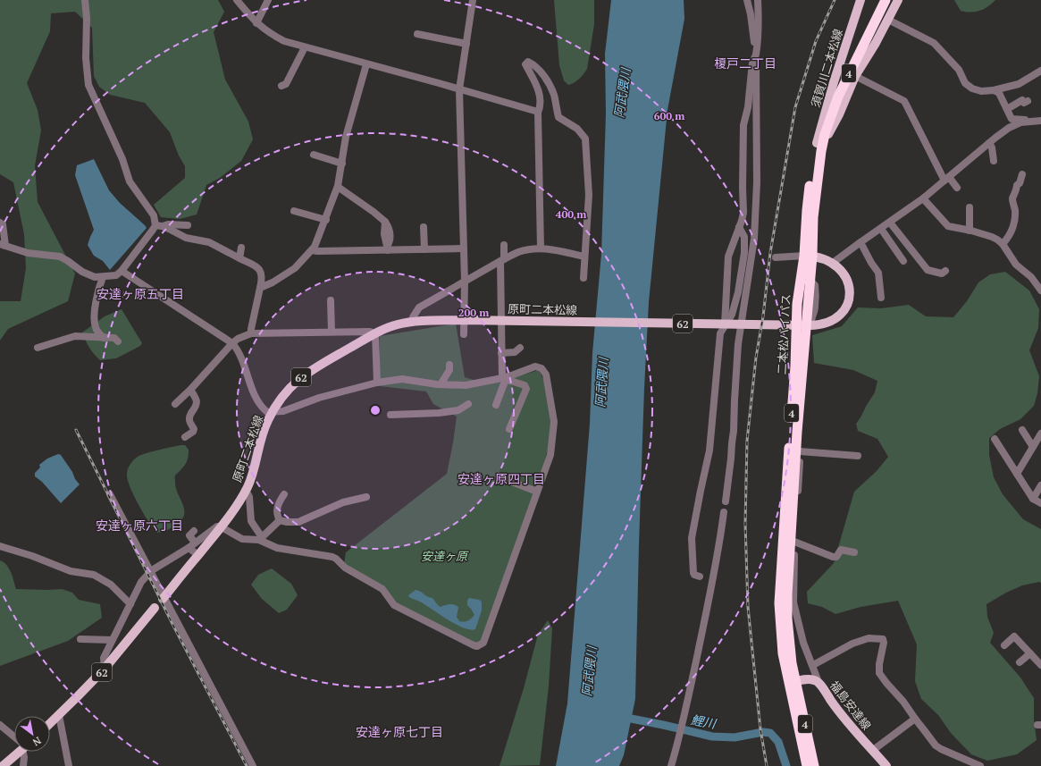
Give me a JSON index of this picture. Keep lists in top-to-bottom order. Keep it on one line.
{"streets":{"highway":["4","二本松バイパス"],"main road":["須賀川二本松線","原町二本松線","62","福島安達線"]},"crossings":[["須賀川二本松線","二本松バイパス"],["4","二本松バイパス"],["4","福島安達線"],["原町二本松線","二本松バイパス"],["二本松バイパス","福島安達線"]],"districts":["榎戸二丁目","安達ヶ原五丁目","安達ヶ原四丁目","安達ヶ原六丁目","安達ヶ原七丁目"],"water":["阿武隈川","鯉川"],"parks":["安達ヶ原"],"north":"bottom right","rings":["600 m","400 m","200 m"]}
